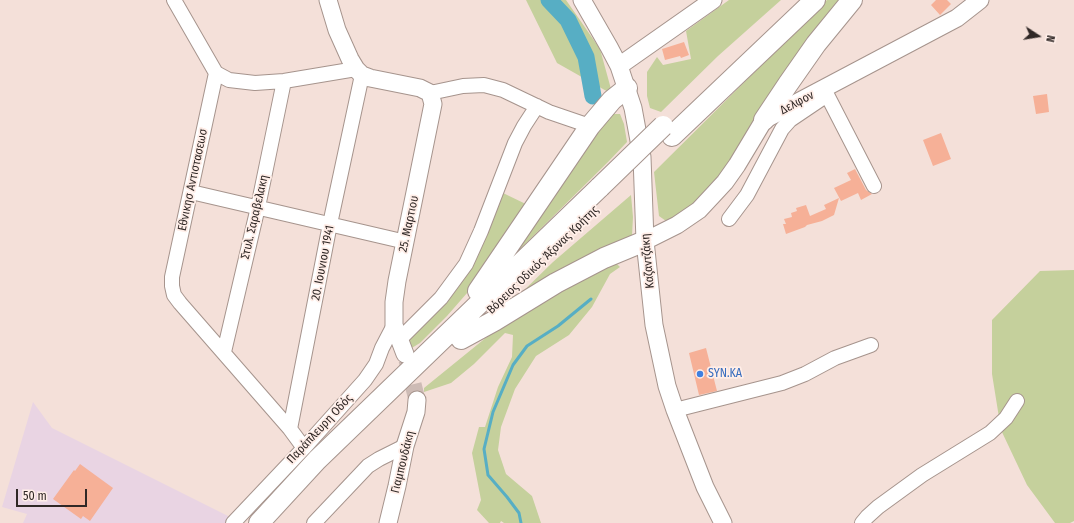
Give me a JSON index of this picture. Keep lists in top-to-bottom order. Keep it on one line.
{"streets":{"highway":["Βόρειος Οδικός Άξονας Κρήτης"],"main road":["Δελφον","25. Μαρτιου","Καζαντζάκη","Γιαμπουδάκη"],"street":["Εθνικησ Αντιστασεωσ","Στυλ. Σαραβελακη","20. Ιουνιου 1941","Παράπλευρη Οδός"]},"crossings":[["Εθνικησ Αντιστασεωσ","Στυλ. Σαραβελακη"],["25. Μαρτιου","Παράπλευρη Οδός"]],"places":["SYN.KA"],"scale_bar":"50 m","north":"right"}
